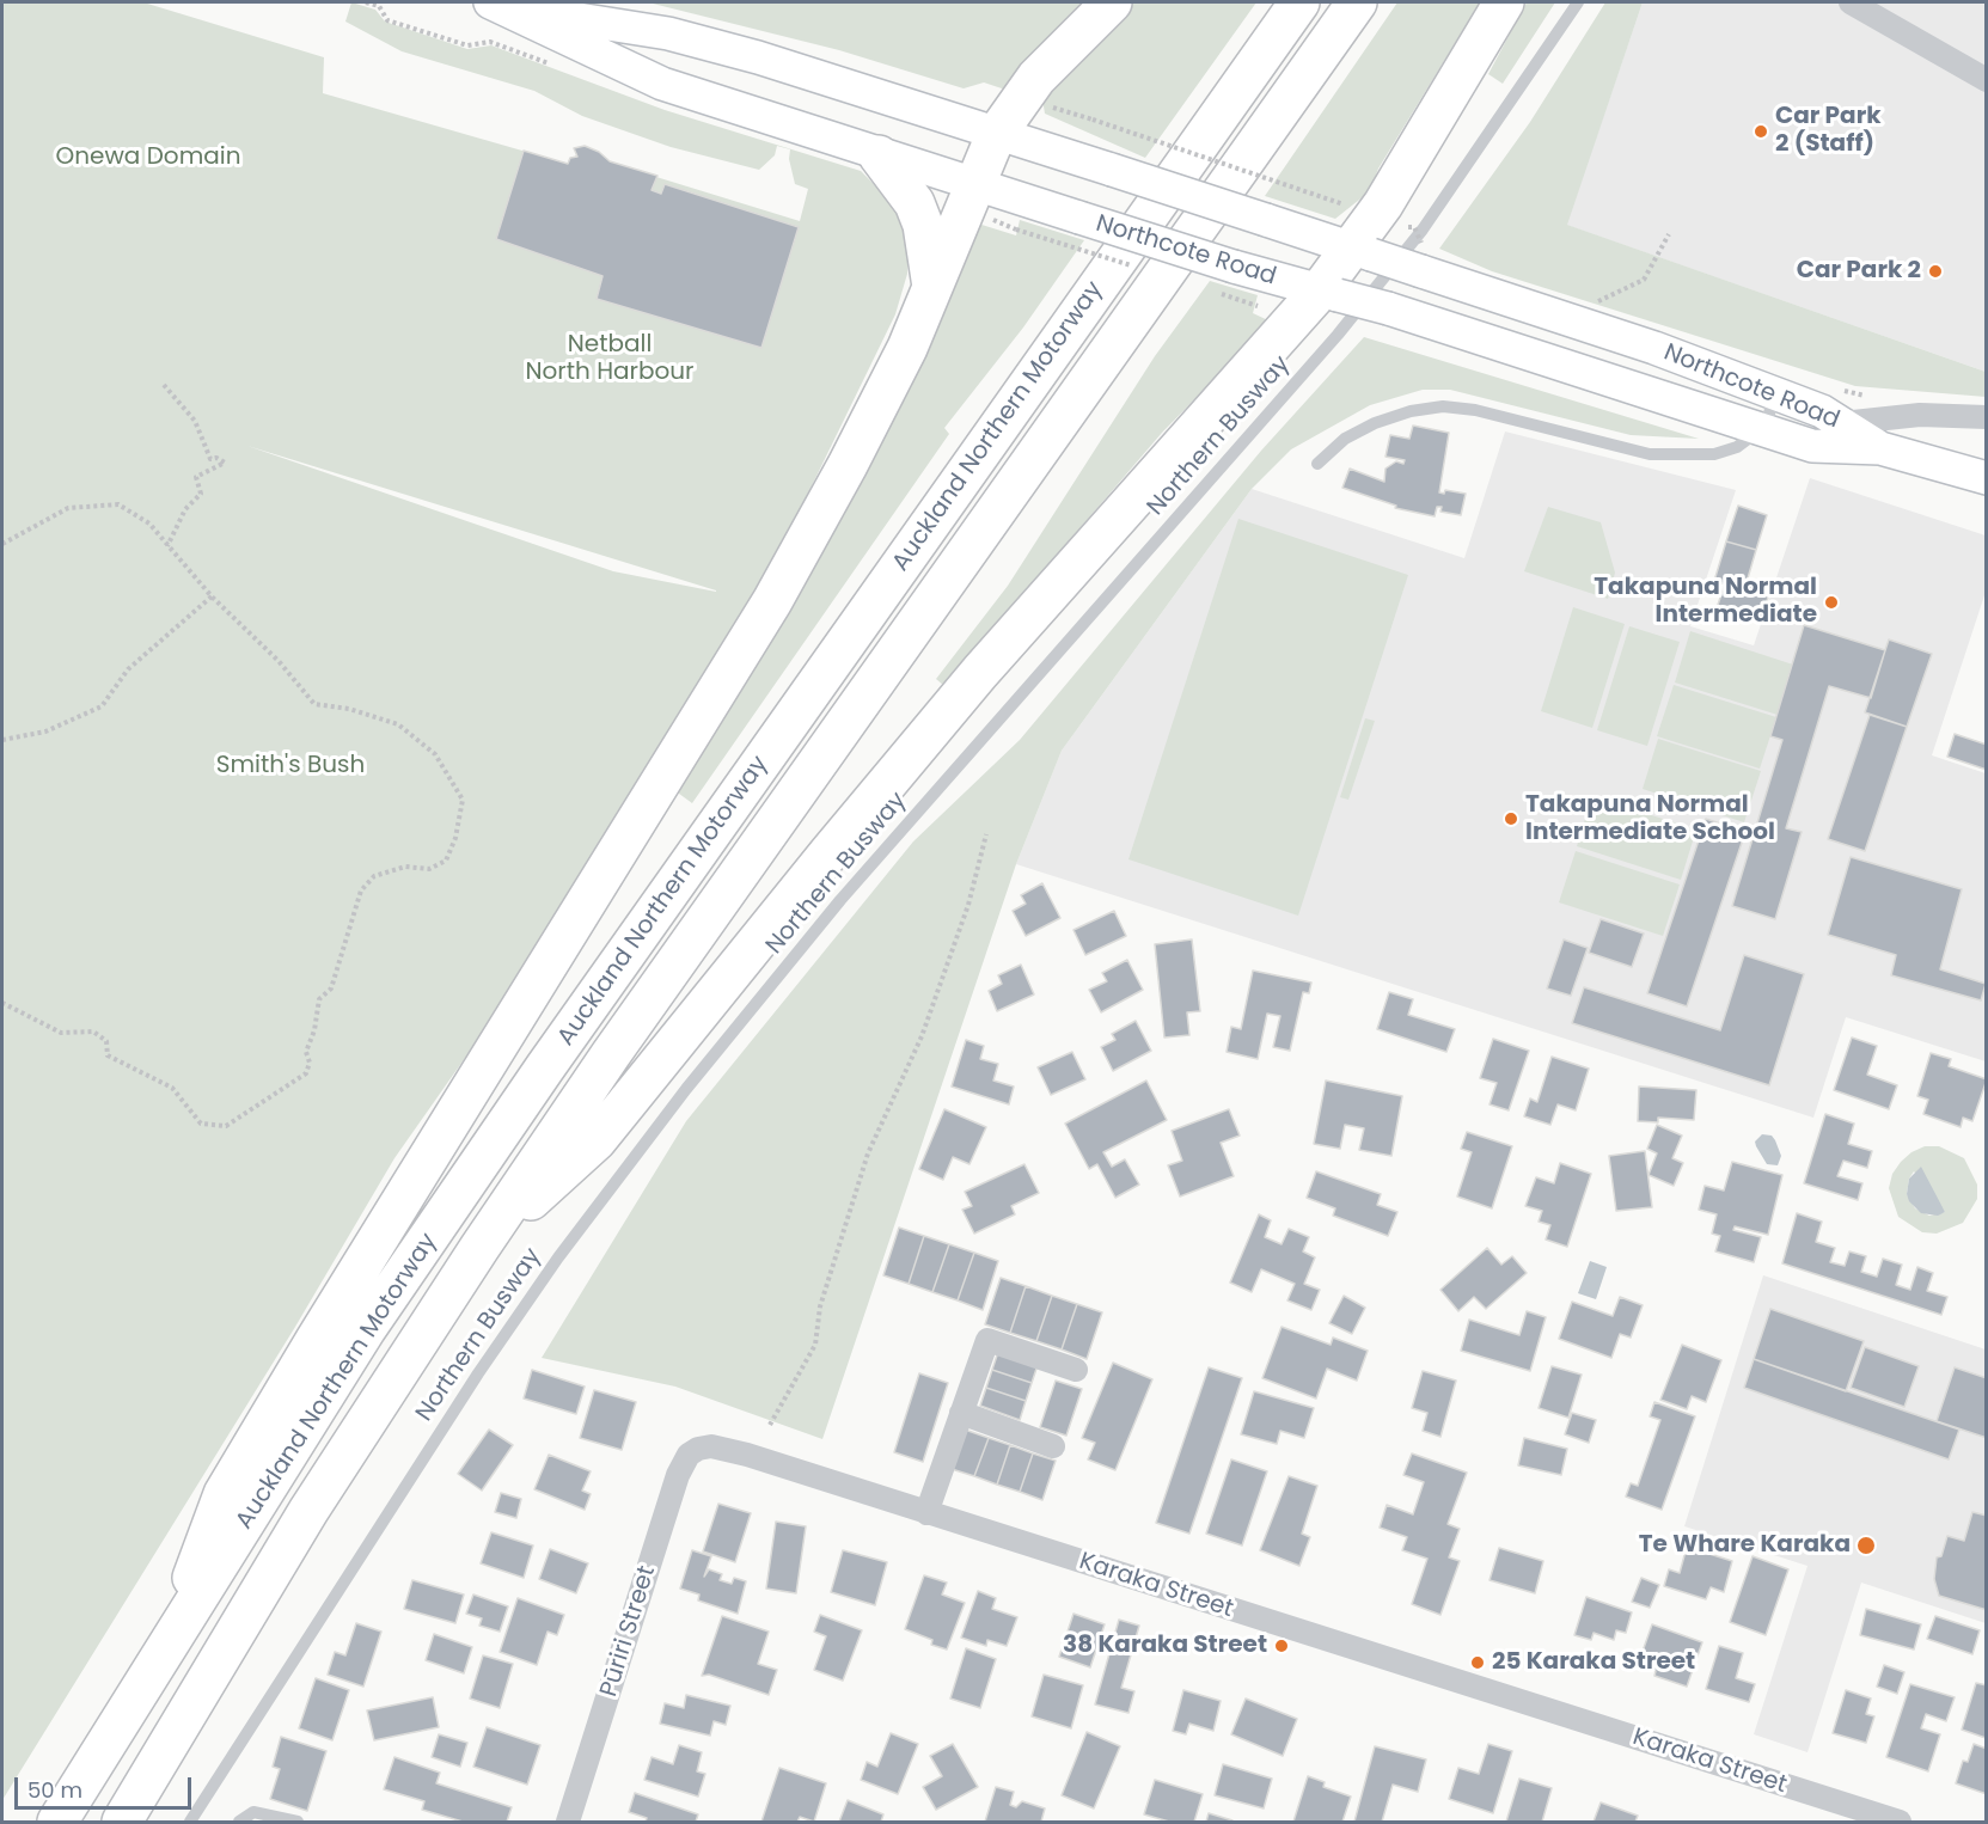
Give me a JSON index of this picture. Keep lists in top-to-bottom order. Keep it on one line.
{"streets":{"highway":["Auckland Northern Motorway"],"main road":["Northcote Road"],"street":["Karaka Street","Pūriri Street"],"lane":["Northern Busway"]},"crossings":[["Karaka Street","Pūriri Street"]],"parks":["Onewa Domain","Netball North Harbour","Smith's Bush"],"places":["Car Park 2 (Staff)","Car Park 2","Takapuna Normal Intermediate","Takapuna Normal Intermediate School","Te Whare Karaka","38 Karaka Street","25 Karaka Street"],"scale_bar":"50 m"}
